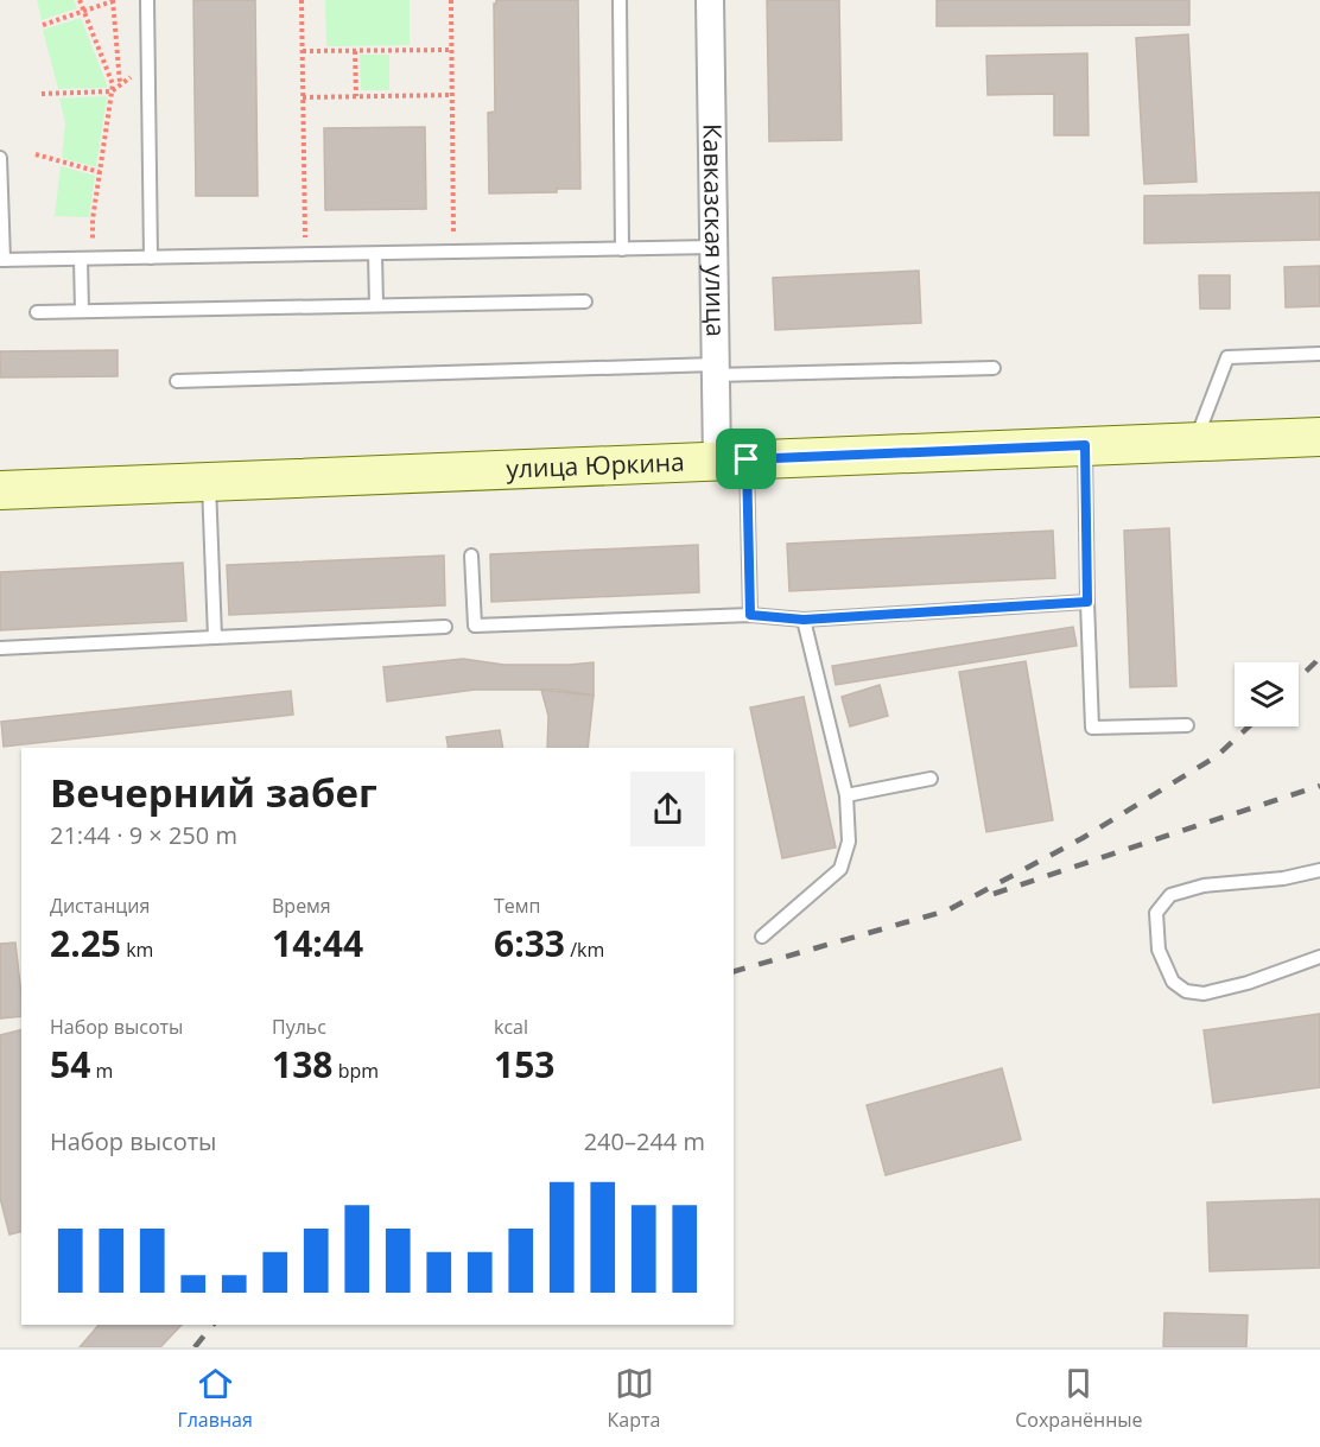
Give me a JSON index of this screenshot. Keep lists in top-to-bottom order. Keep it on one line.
{"streets":{"main road":["улица Юркина"],"street":["Кавказская улица"]},"crossings":[["Кавказская улица","улица Юркина"]],"page":{"heading":["Вечерний забег","21:44 · 9 × 250 m"],"stats":[["Дистанция","2.25 km"],["Время","14:44"],["Темп","6:33 /km"],["Набор высоты","54 m"],["Пульс","138 bpm"],["kcal","153"]],"chart":["Набор высоты","240–244 m"],"tabs":["Главная","Карта","Сохранённые"]}}
